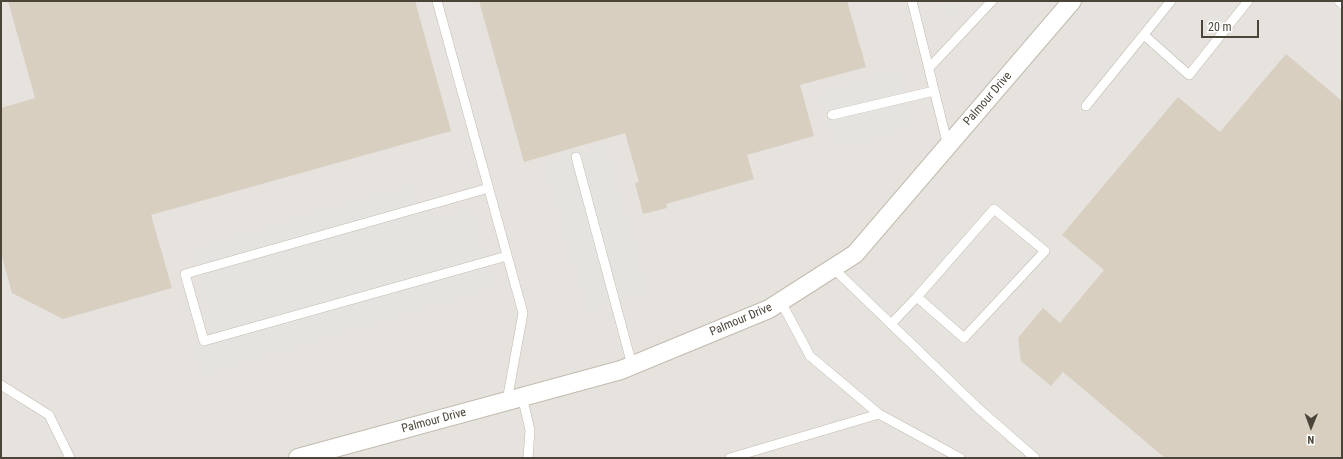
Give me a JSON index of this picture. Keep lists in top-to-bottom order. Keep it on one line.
{"streets":{"street":["Palmour Drive"]},"scale_bar":"20 m","north":"bottom"}
